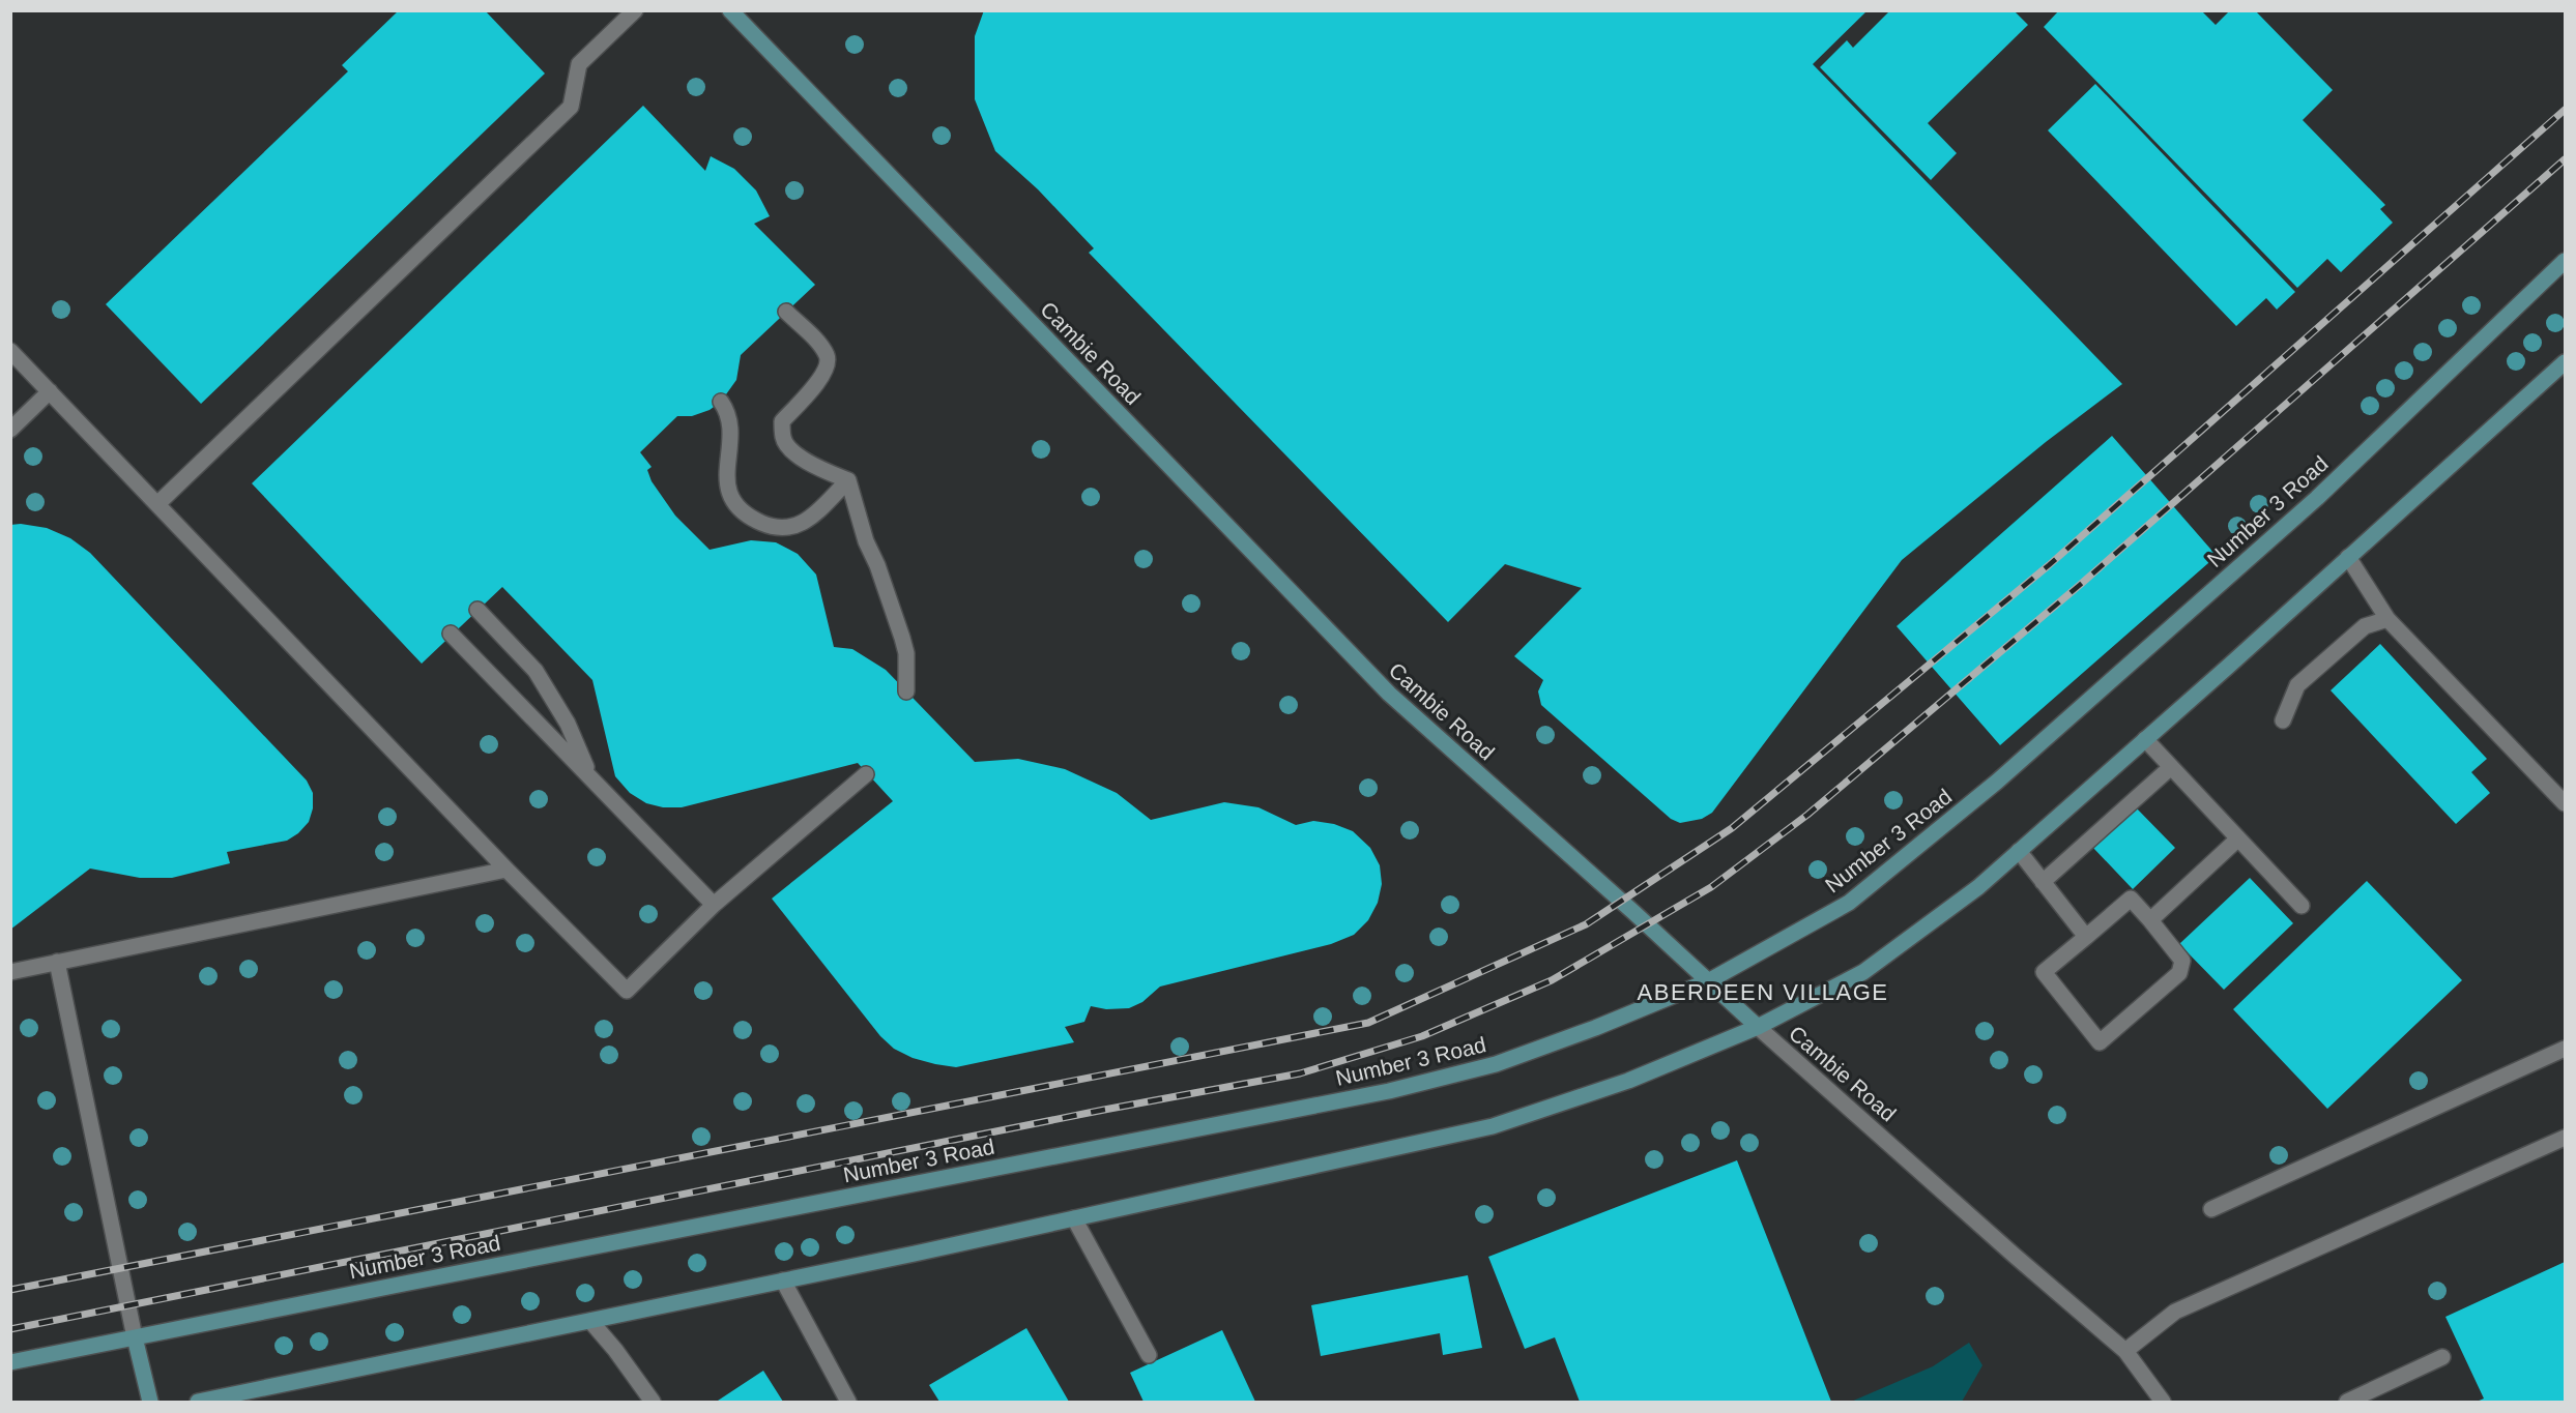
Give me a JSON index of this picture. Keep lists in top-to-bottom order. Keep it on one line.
{"streets":{"main road":["Cambie Road","Number 3 Road"]},"crossings":[["Cambie Road","Number 3 Road"]],"districts":["ABERDEEN VILLAGE"]}
